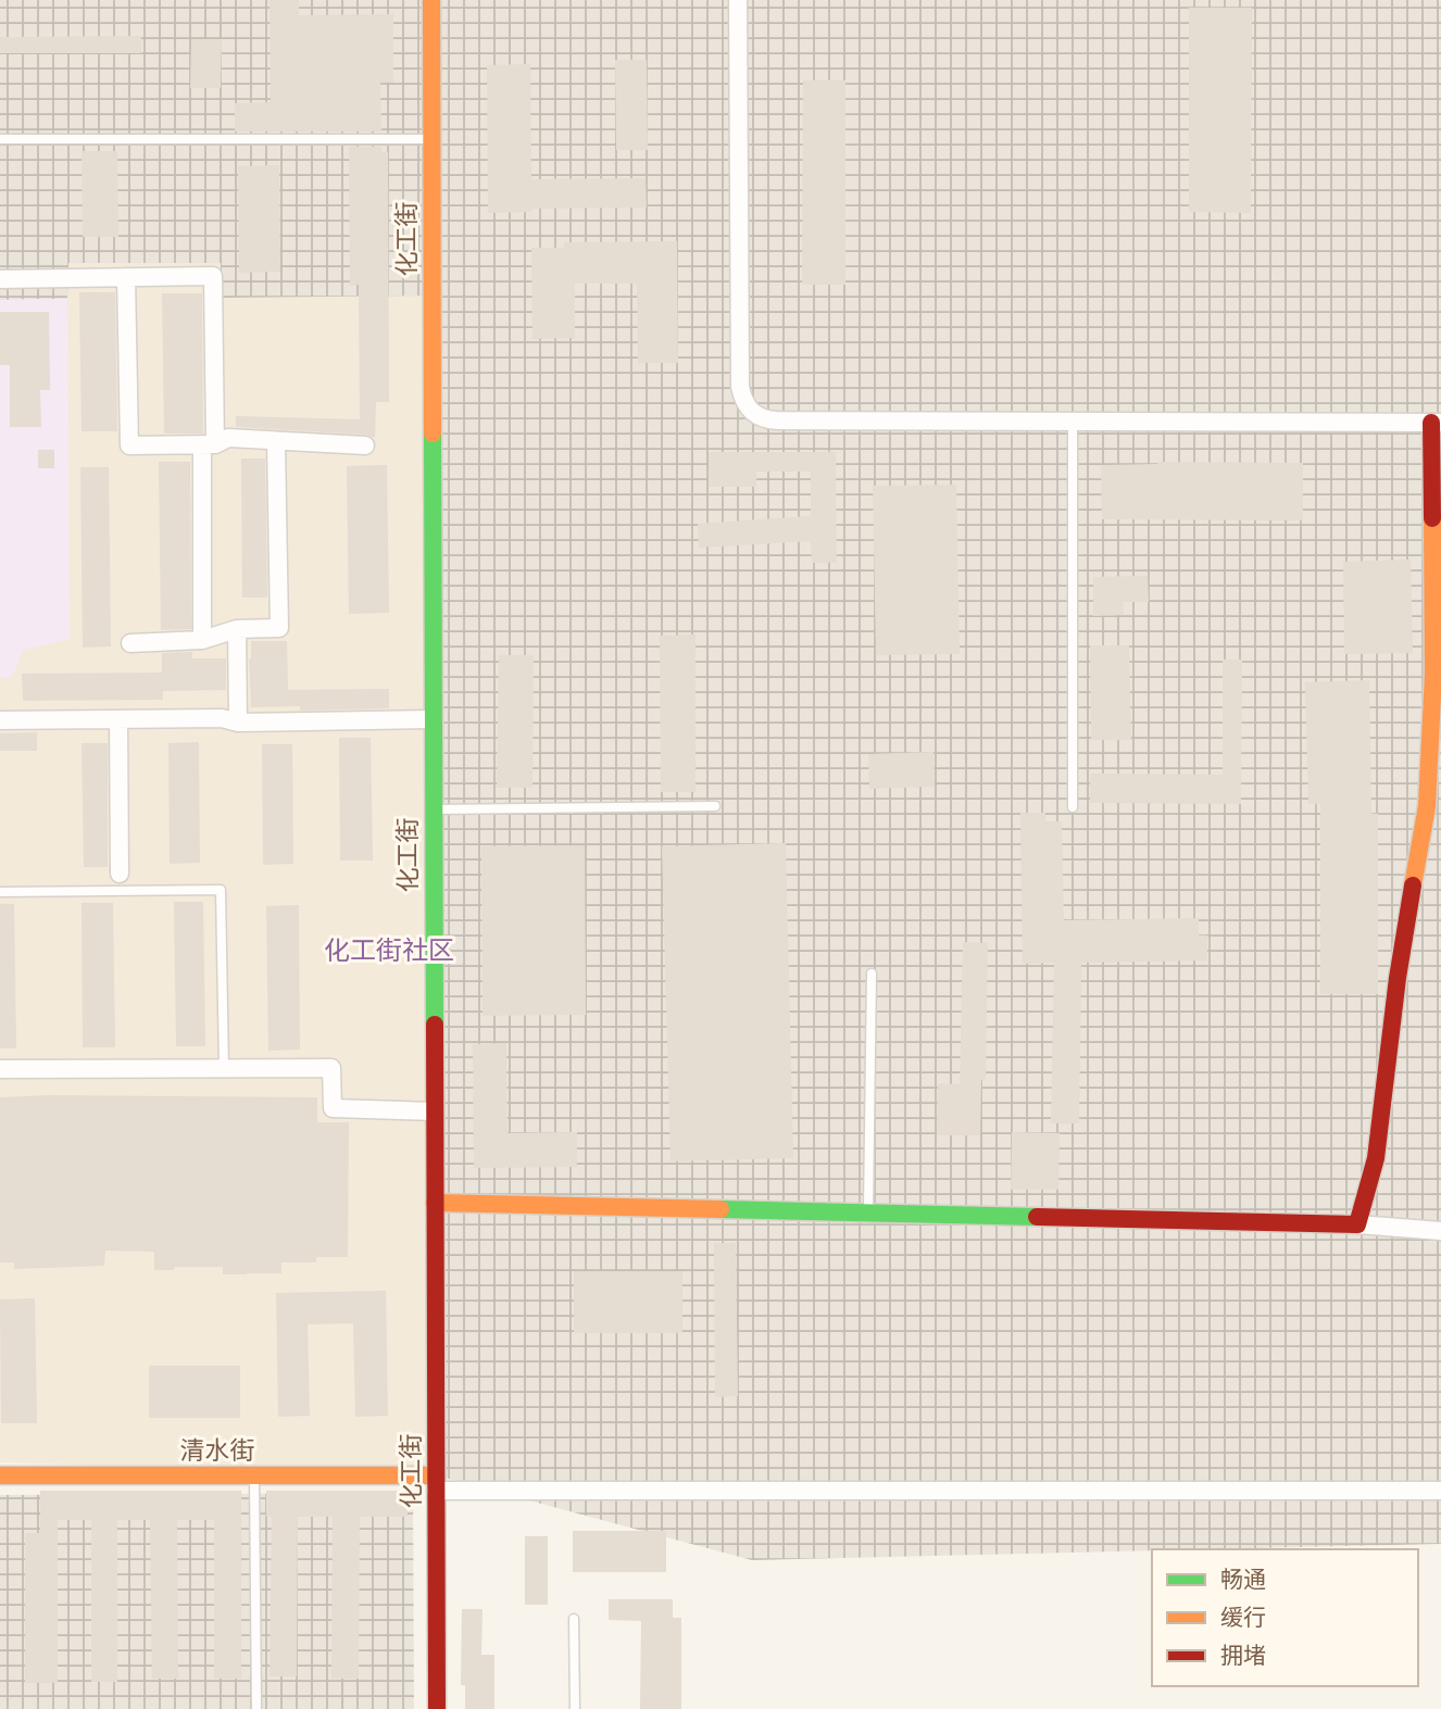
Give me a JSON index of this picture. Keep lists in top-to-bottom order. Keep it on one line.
{"streets":{"street":["化工街","清水街"]},"crossings":[["化工街","清水街"]],"districts":["化工街社区"],"legend":["畅通","缓行","拥堵"]}
